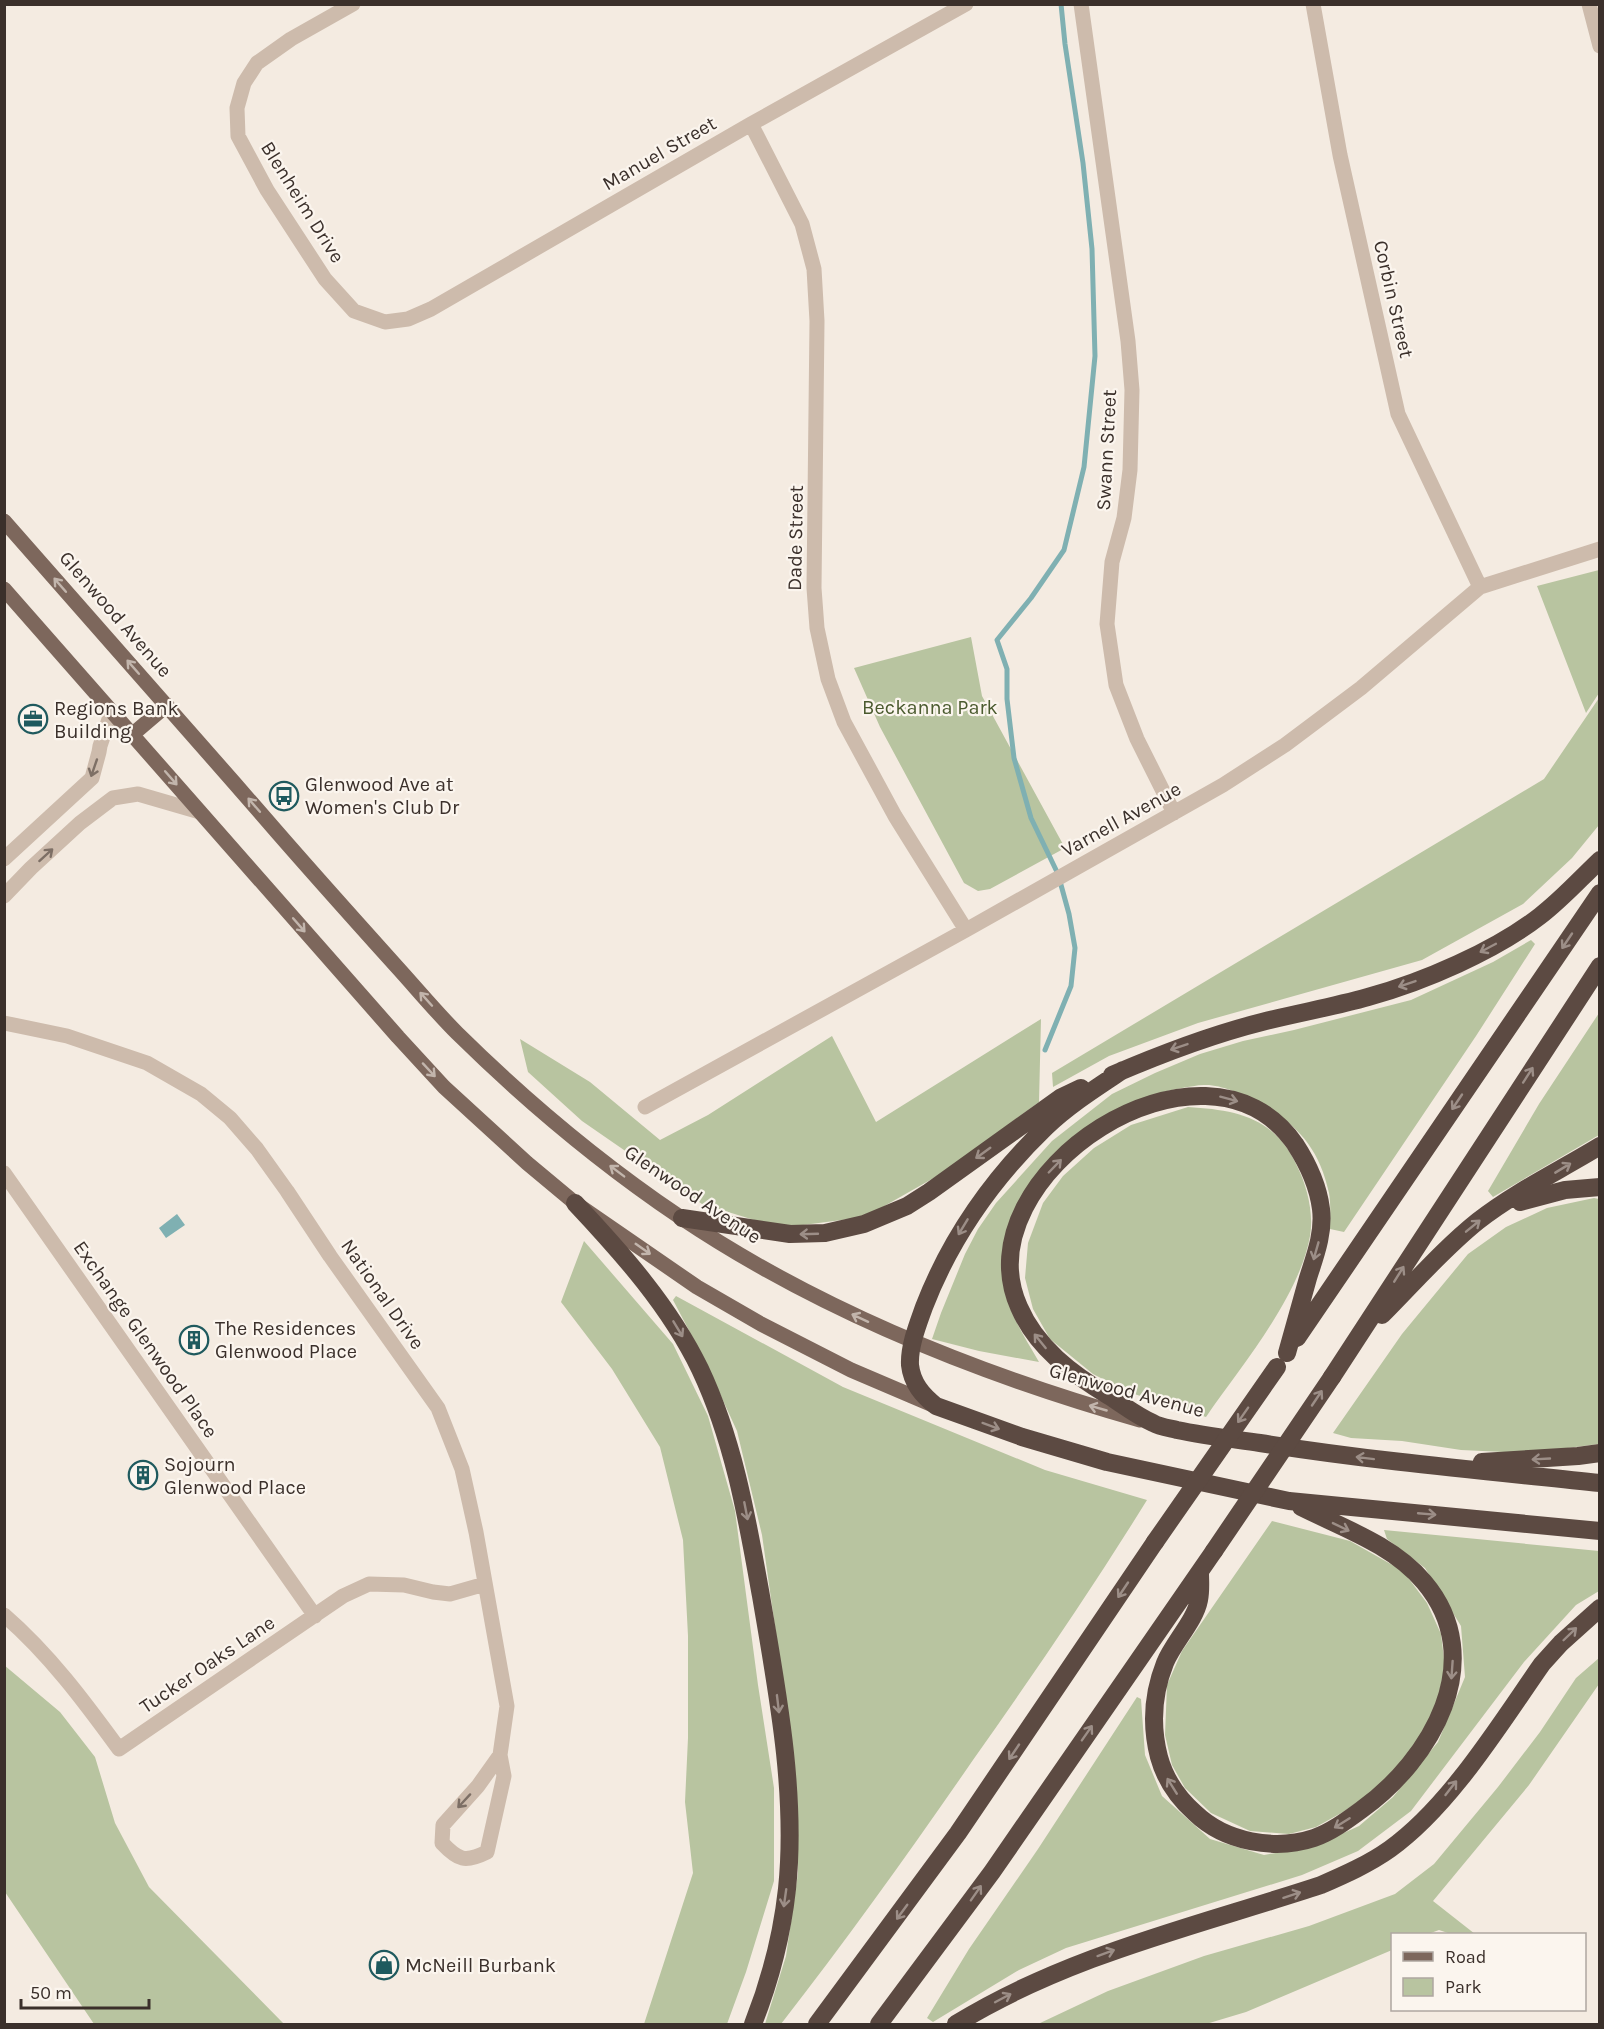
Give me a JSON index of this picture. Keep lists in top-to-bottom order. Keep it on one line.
{"streets":{"highway":["Glenwood Avenue"],"street":["Manuel Street","Blenheim Drive","Corbin Street","Swann Street","Dade Street","Varnell Avenue","National Drive","Exchange Glenwood Place","Tucker Oaks Lane"]},"crossings":[["Manuel Street","Blenheim Drive"],["Manuel Street","Dade Street"],["Corbin Street","Varnell Avenue"],["Swann Street","Varnell Avenue"],["Dade Street","Varnell Avenue"],["National Drive","Tucker Oaks Lane"],["Exchange Glenwood Place","Tucker Oaks Lane"]],"parks":["Beckanna Park"],"places":{"office":["Regions Bank Building"],"bus stop":["Glenwood Ave at Women's Club Dr"],"building":["The Residences Glenwood Place","Sojourn Glenwood Place"],"shop":["McNeill Burbank"]},"legend":["Road","Park"],"scale_bar":"50 m"}
